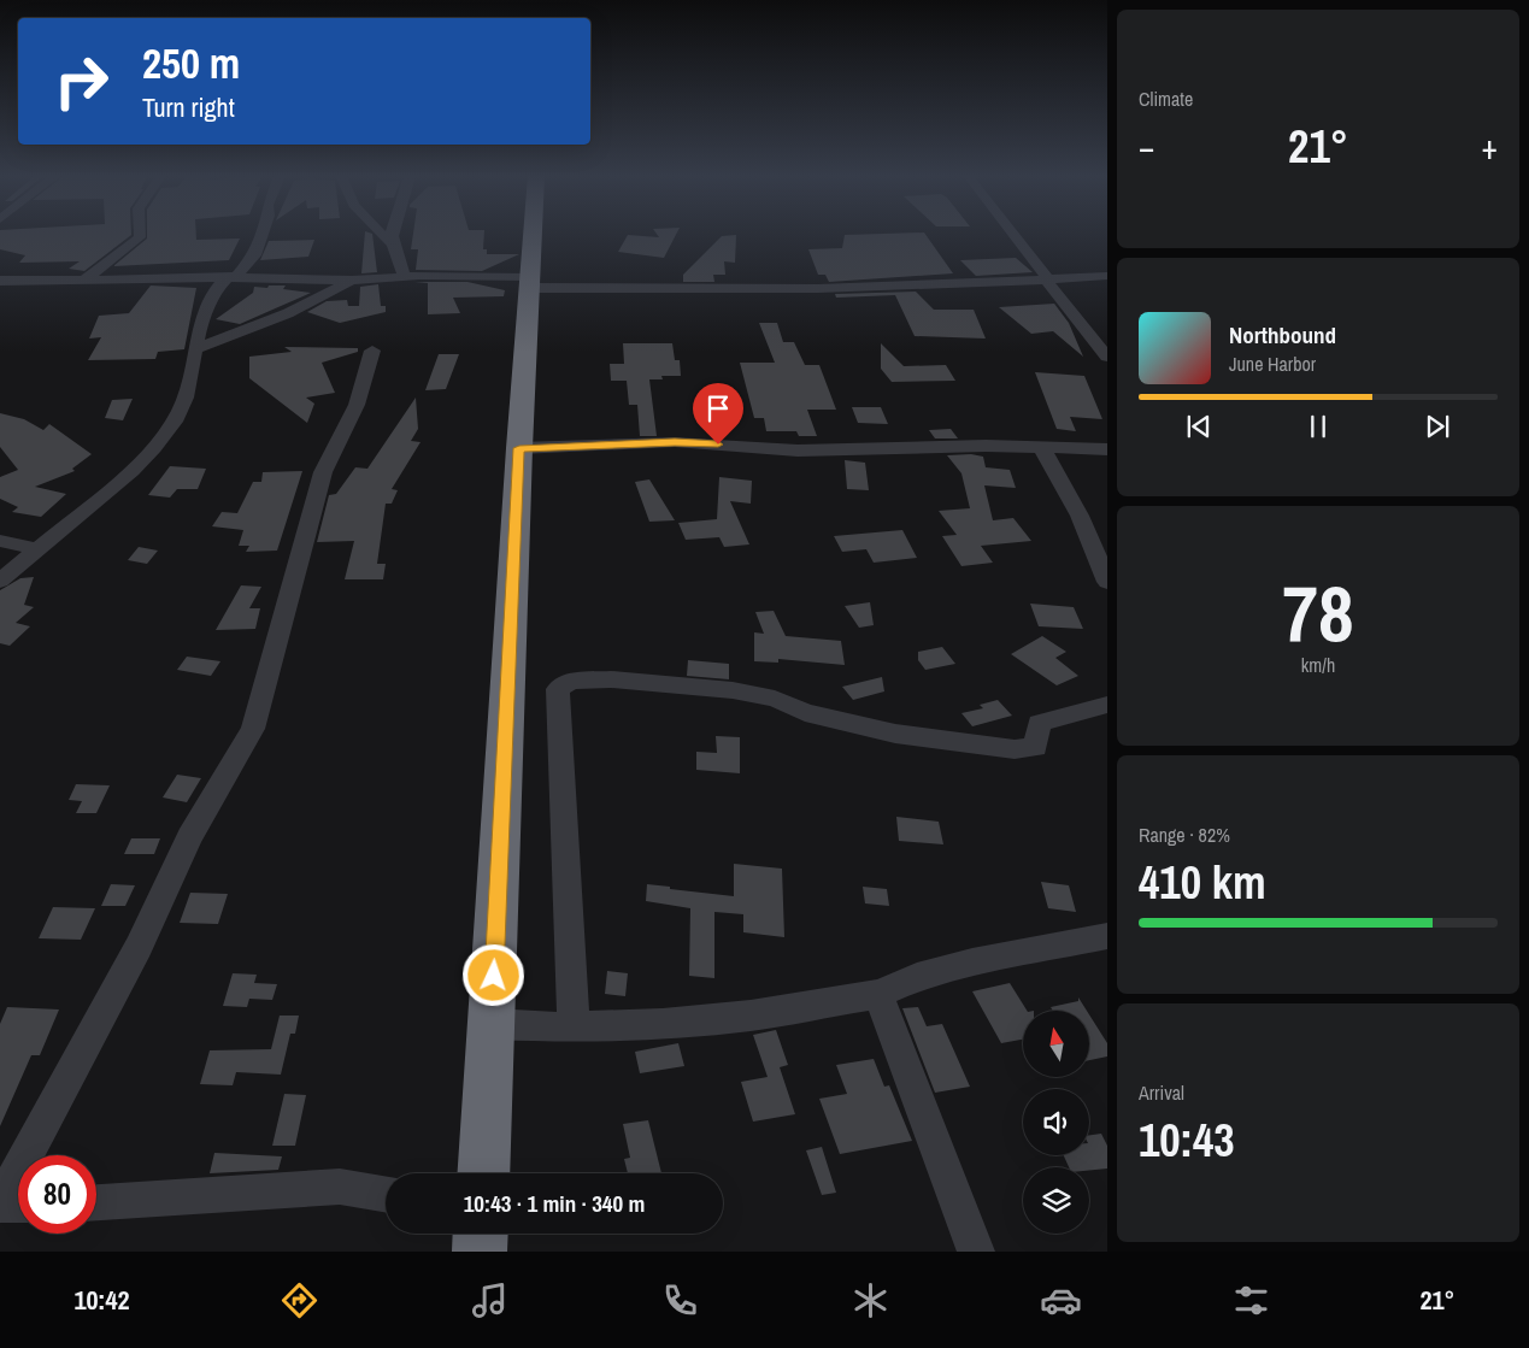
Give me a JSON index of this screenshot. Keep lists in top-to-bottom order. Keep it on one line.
{"north":"top","page":{"tile":["Climate",["78","km/h"],["Range · 82%","410 km"],["Arrival","10:43"]],"turn":["250 m","Turn right"],"heat":["−","21°","+"],"song":["Northbound","June Harbor"],"limit":"80","trip":"10:43 · 1 min · 340 m","tabs":["10:42","21°"]}}
